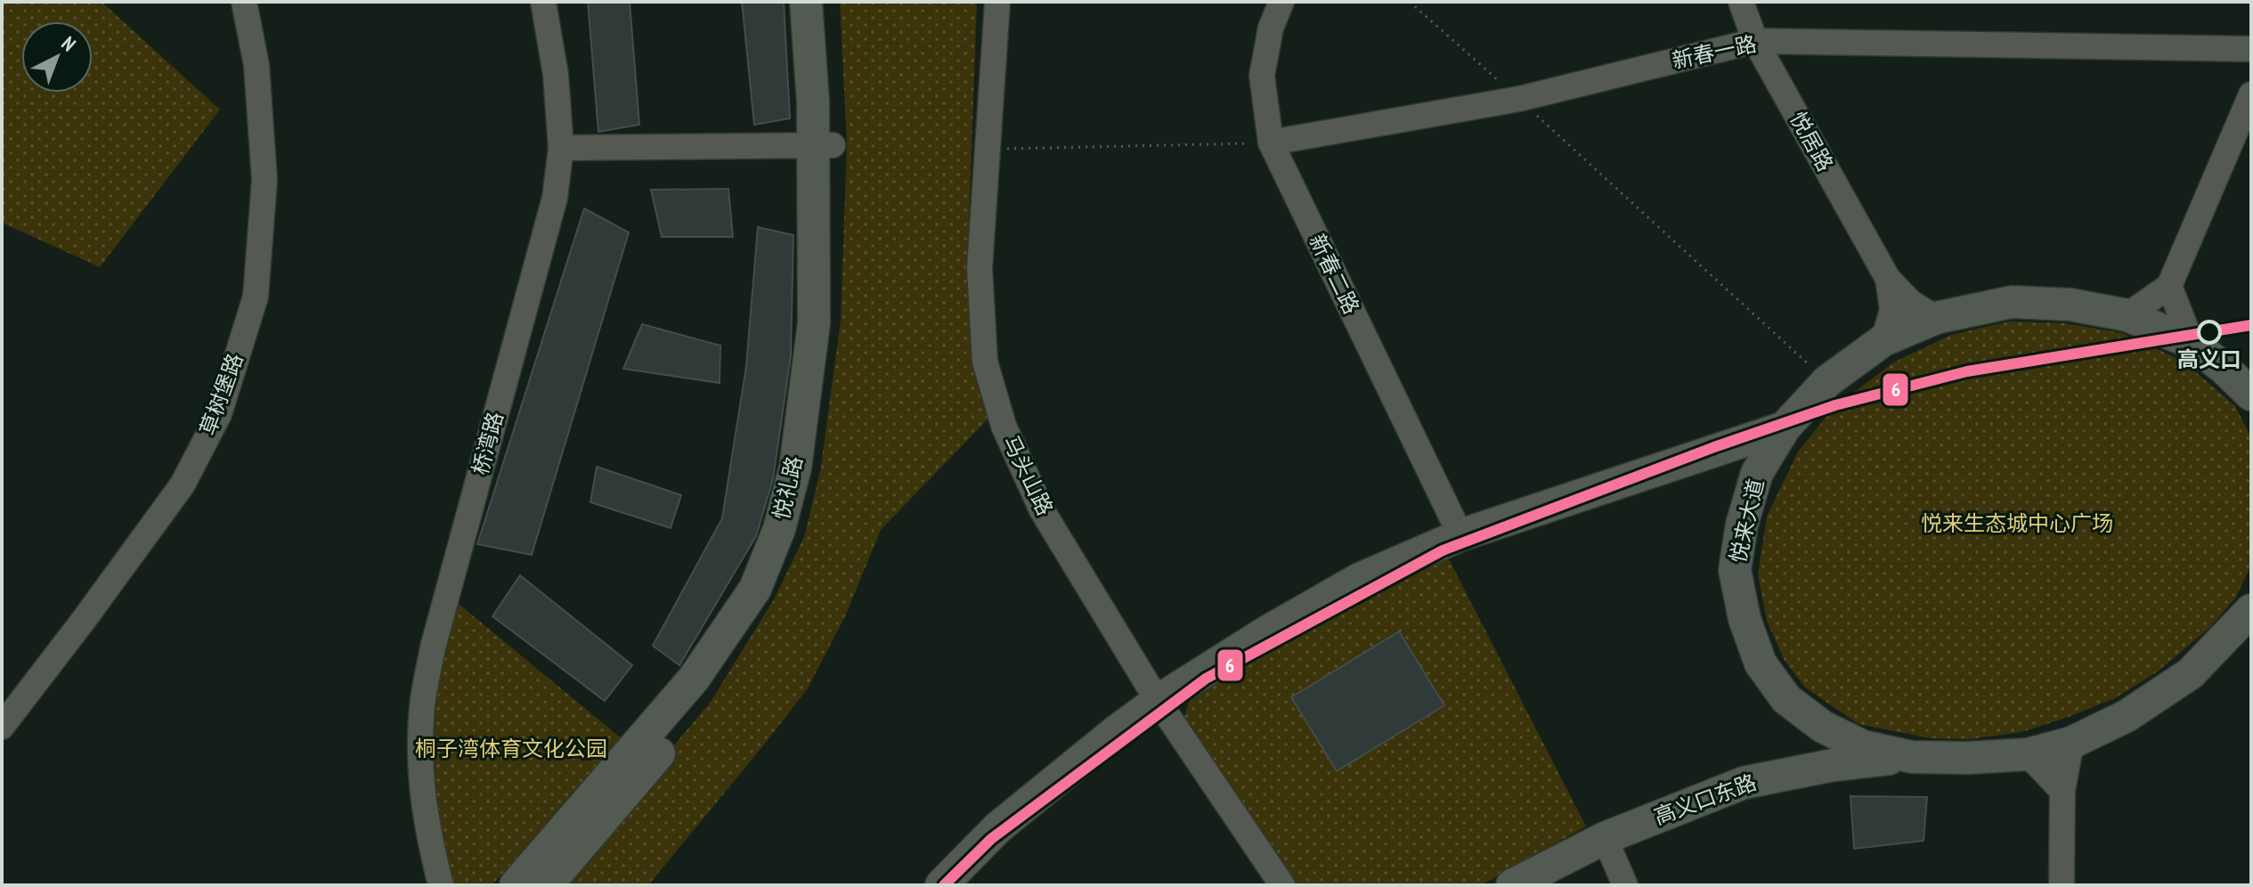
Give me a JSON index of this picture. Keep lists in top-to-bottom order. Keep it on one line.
{"streets":{"main road":["悦礼路","悦来大道","高义口东路"],"street":["新春一路","悦居路","新春二路","草树堡路","桥湾路","马头山路"]},"crossings":[["新春一路","悦居路"],["新春一路","新春二路"],["悦来大道","高义口东路"]],"parks":["悦来生态城中心广场","桐子湾体育文化公园"],"places":["高义口"],"lines":["transit line 6"],"north":"top right"}
